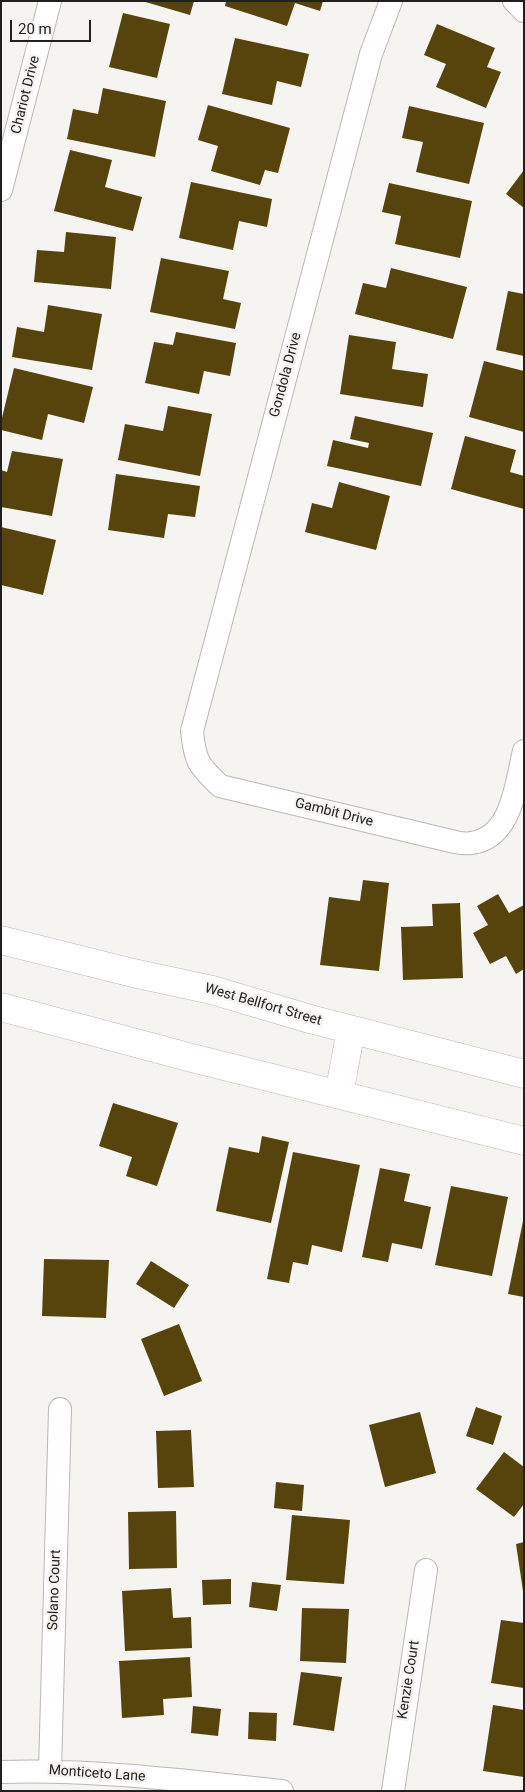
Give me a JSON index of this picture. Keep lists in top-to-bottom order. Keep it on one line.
{"streets":{"main road":["West Bellfort Street"],"street":["Chariot Drive","Gondola Drive","Gambit Drive","Solano Court","Kenzie Court","Monticeto Lane"]},"crossings":[["Gondola Drive","Gambit Drive"],["Solano Court","Monticeto Lane"]],"scale_bar":"20 m"}
